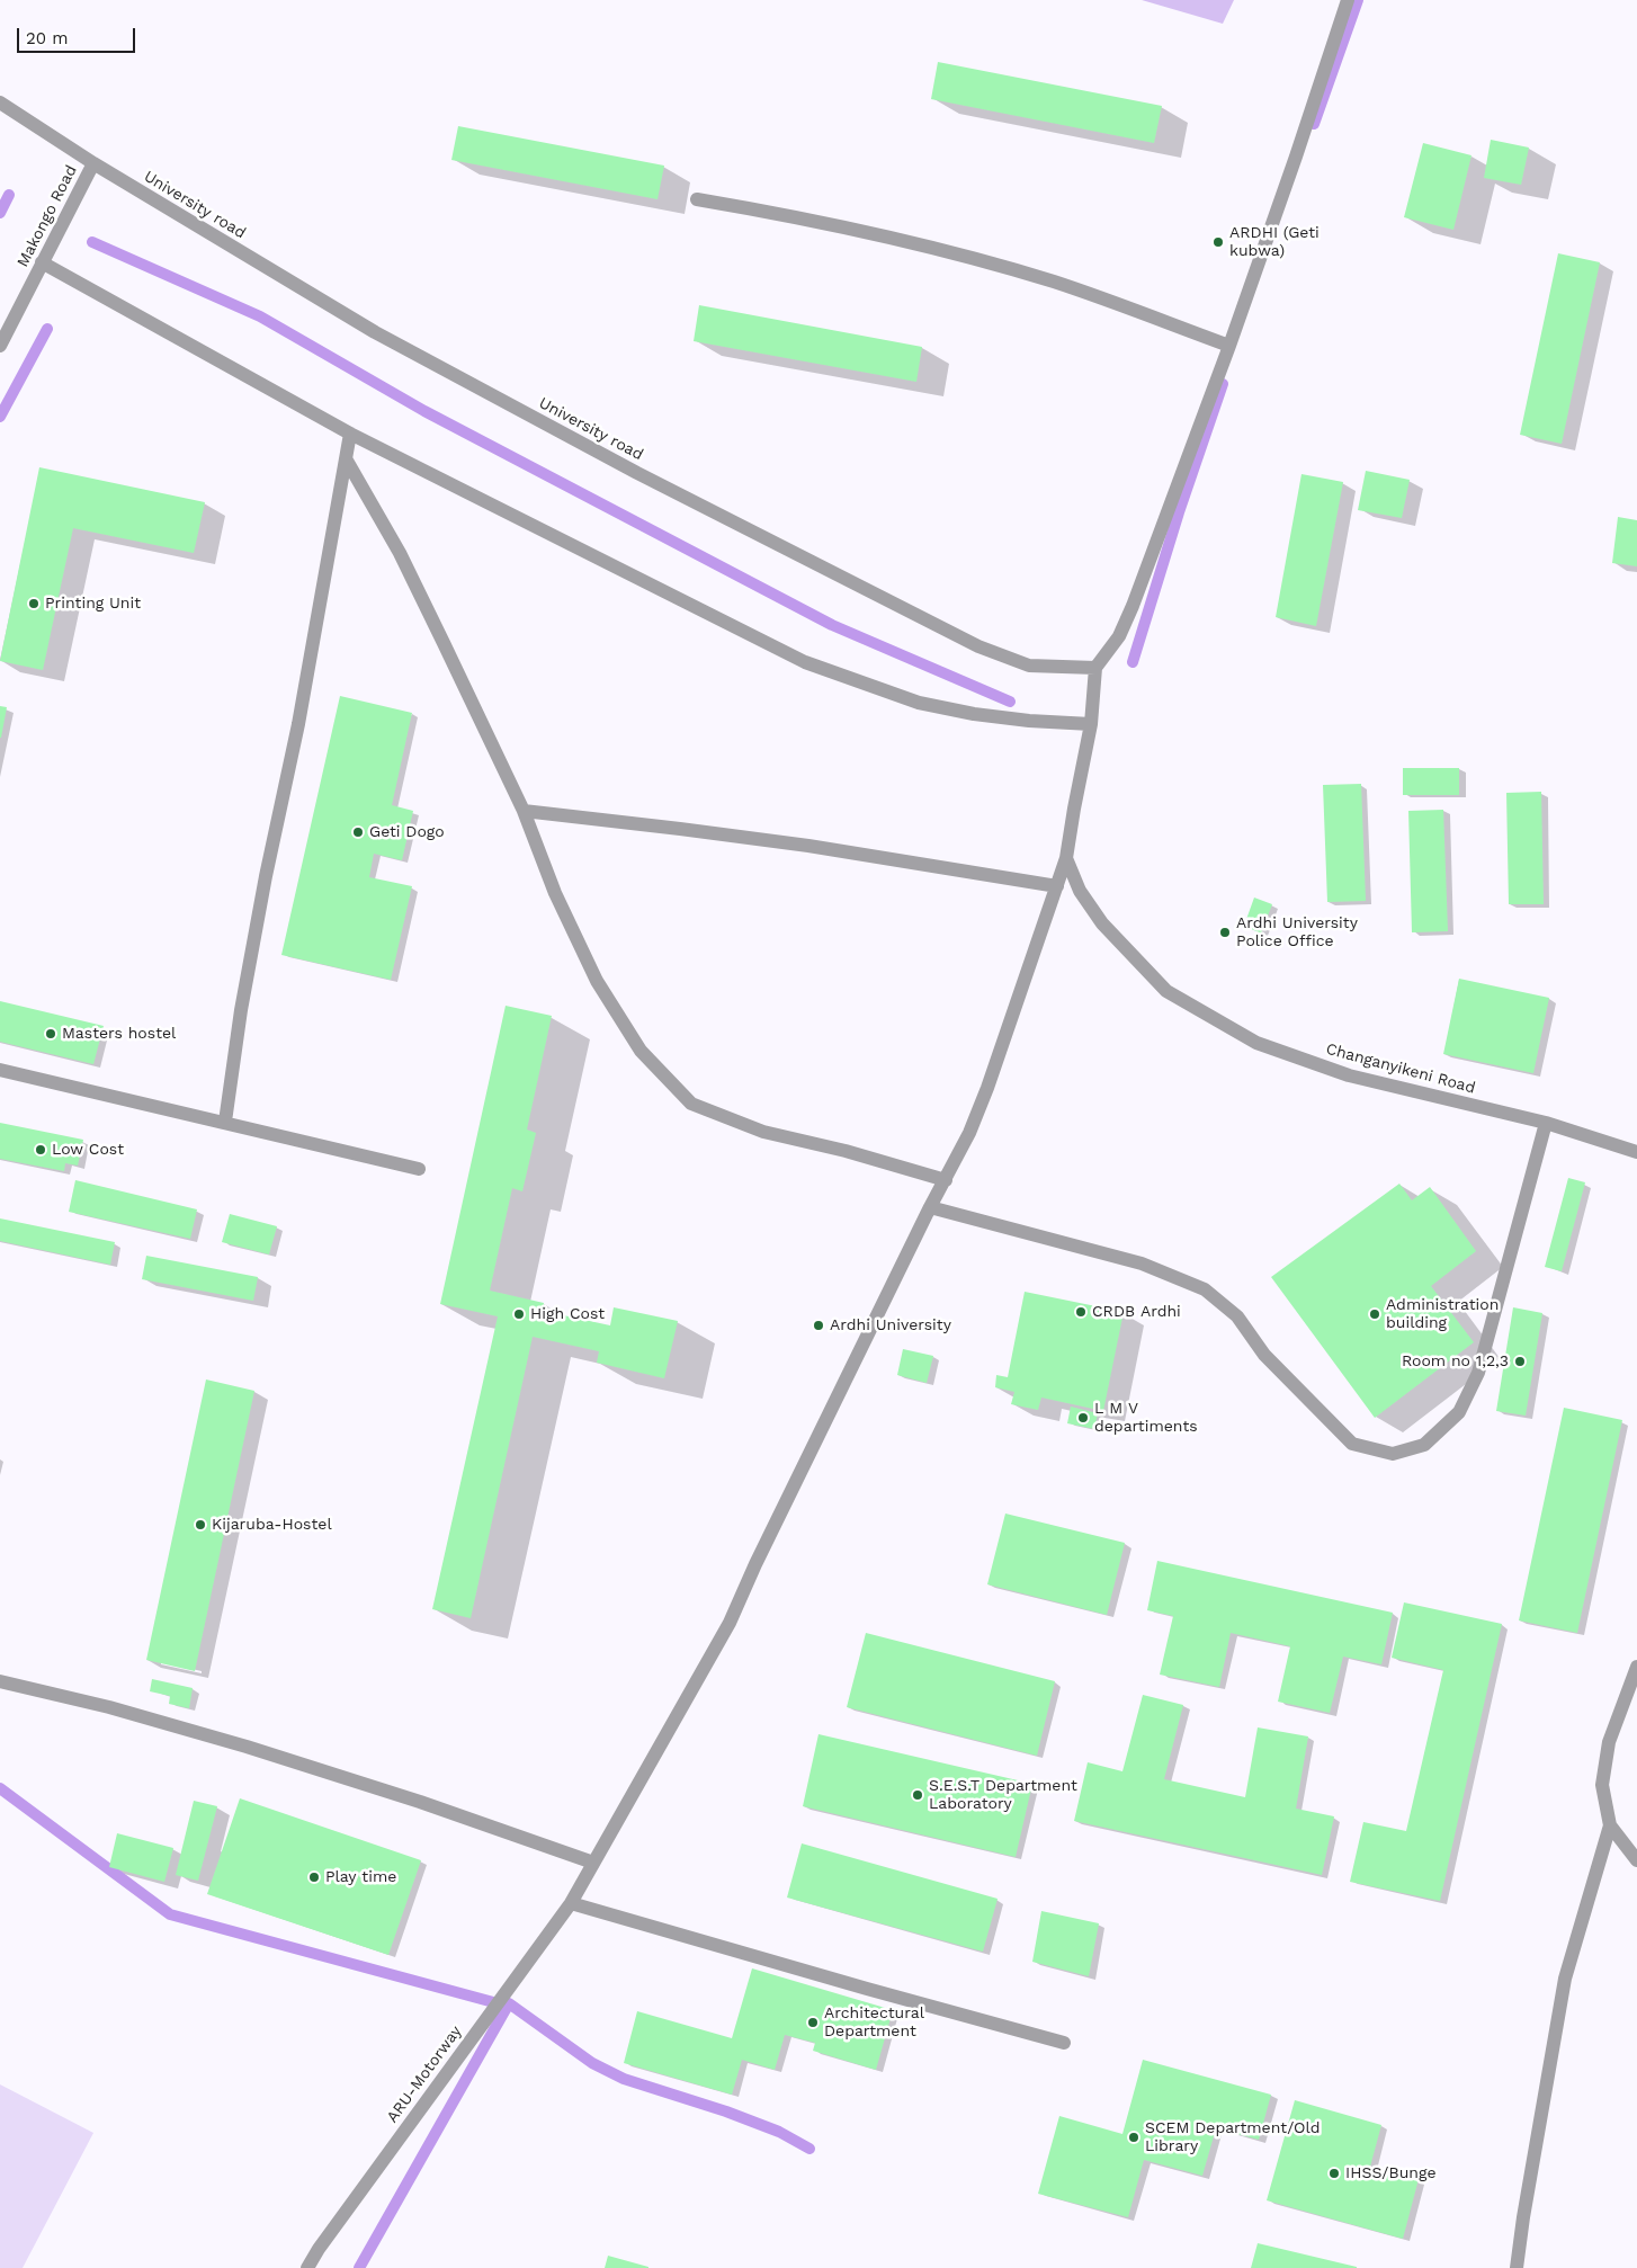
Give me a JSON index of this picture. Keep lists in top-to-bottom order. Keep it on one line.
{"streets":{"street":["University road","Makongo Road","Changanyikeni Road","ARU-Motorway"]},"crossings":[["University road","Makongo Road"],["University road","ARU-Motorway"],["Changanyikeni Road","ARU-Motorway"]],"places":["ARDHI (Geti kubwa)","Printing Unit","Geti Dogo","Ardhi University Police Office","Masters hostel","Low Cost","CRDB Ardhi","High Cost","Administration building","Ardhi University","Room no 1,2,3","L M V departiments","Kijaruba-Hostel","S.E.S.T Department Laboratory","Play time","Architectural Department","SCEM Department/Old Library","IHSS/Bunge"],"scale_bar":"20 m"}
